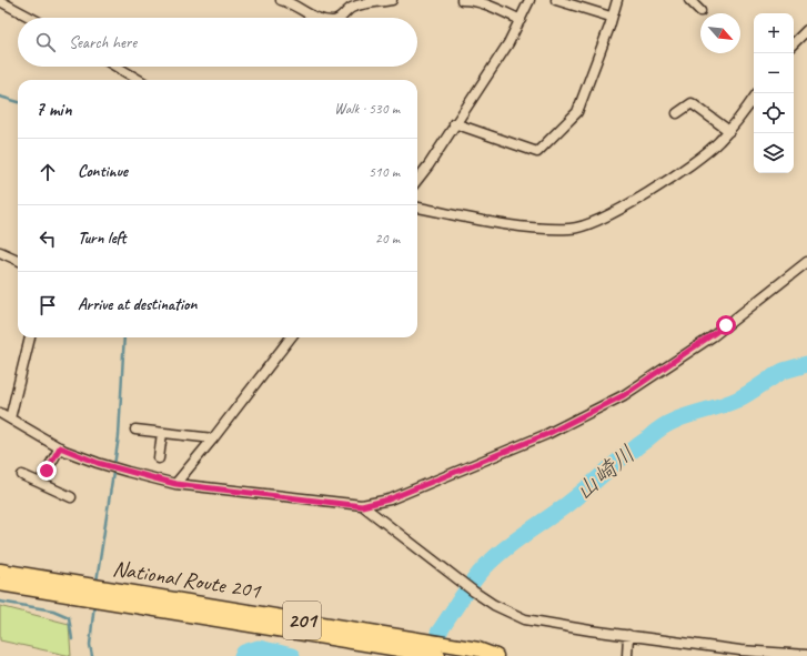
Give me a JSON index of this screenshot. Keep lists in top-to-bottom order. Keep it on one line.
{"streets":{"highway":["National Route 201","201"]},"water":["山崎川"],"north":"bottom right","page":{"map_buttons":["+","−"],"search":"Search here","heading":["7 min","Walk · 530 m"],"list":[["Continue","510 m"],["Turn left","20 m"],"Arrive at destination"]}}
